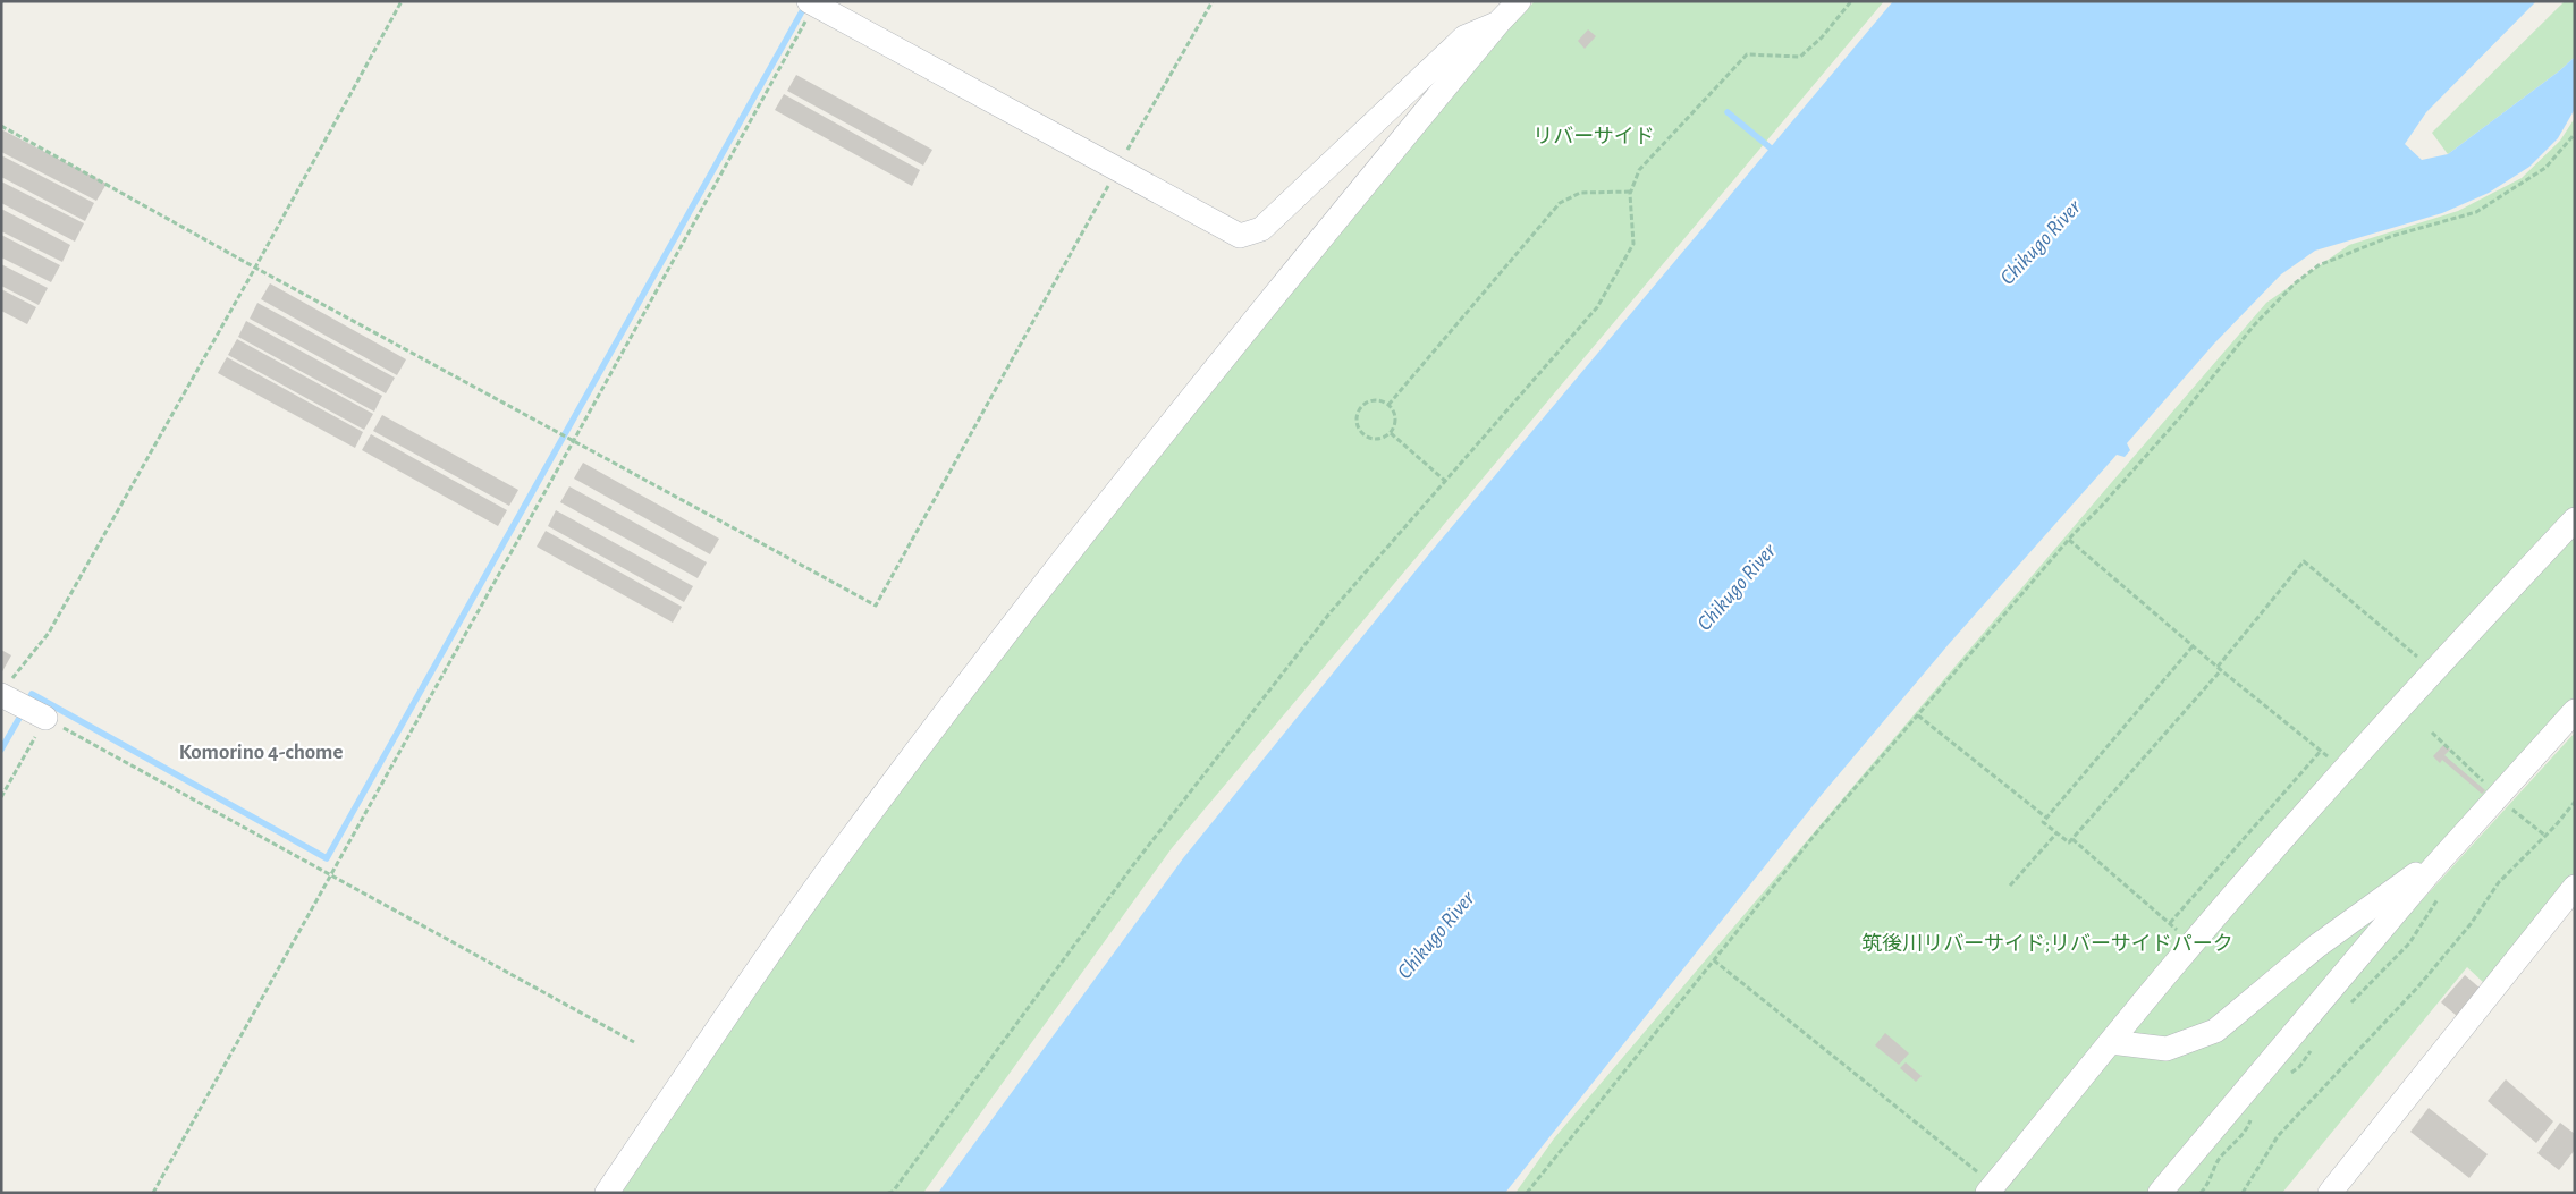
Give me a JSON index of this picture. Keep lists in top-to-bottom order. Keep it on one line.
{"districts":["Komorino 4-chome"],"water":["Chikugo River"],"parks":["リバーサイド","筑後川リバーサイド;リバーサイドパーク"]}
